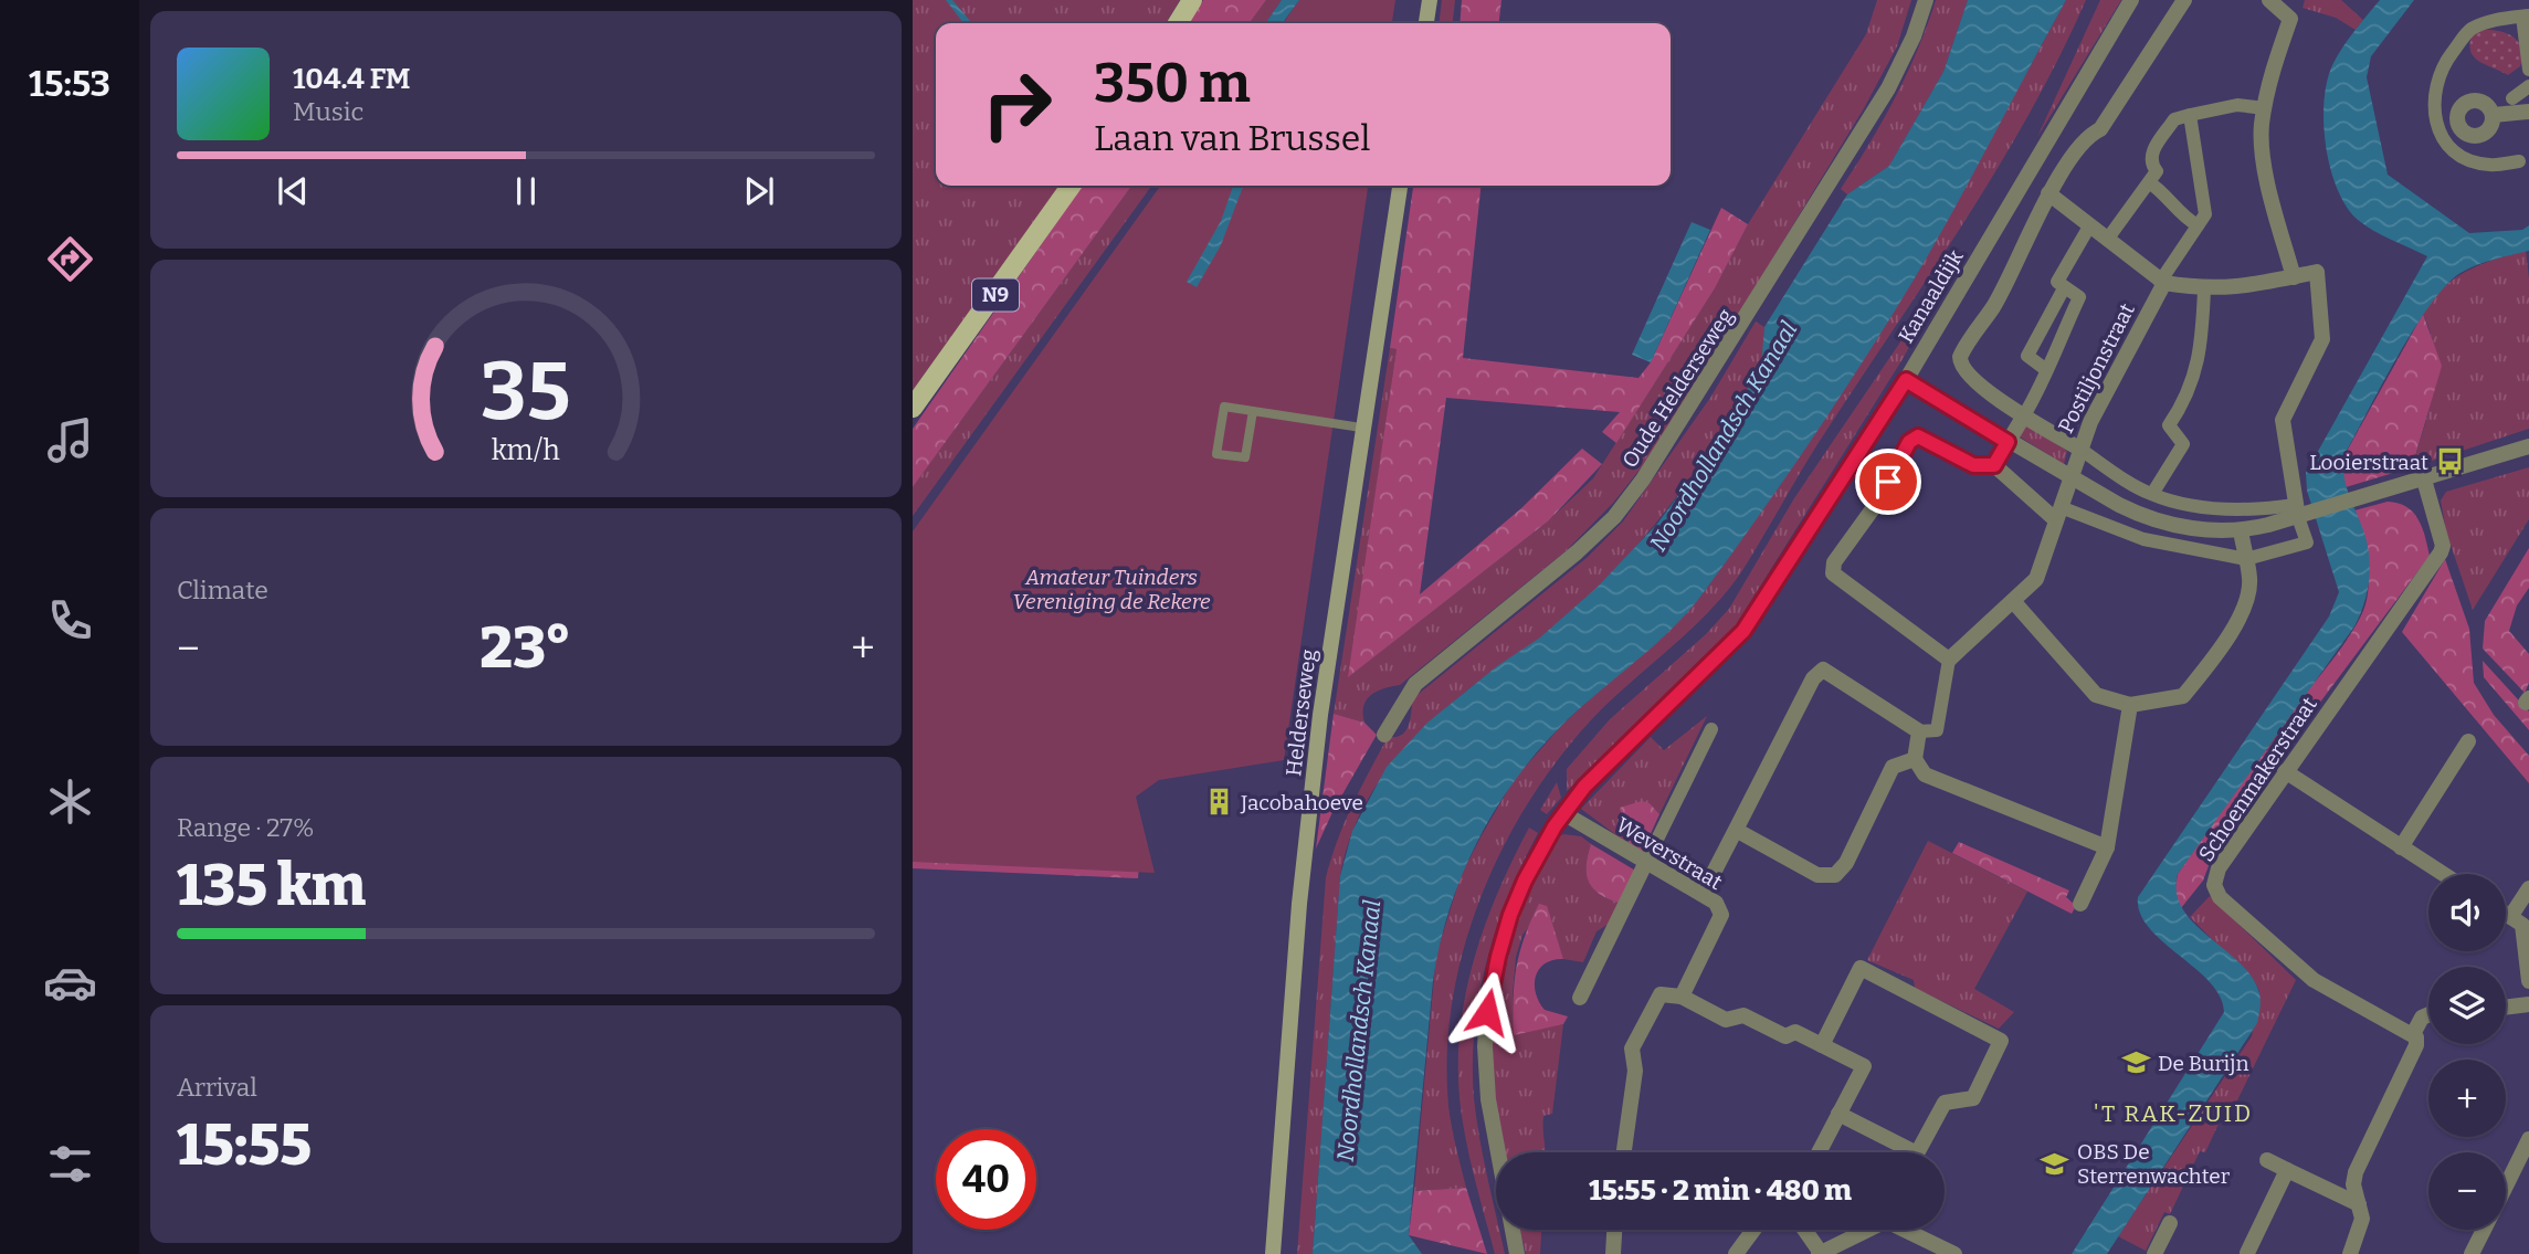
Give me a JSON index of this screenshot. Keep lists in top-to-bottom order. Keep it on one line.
{"streets":{"main road":["N9","Helderseweg"],"street":["Kanaaldijk","Postiljonstraat","Oude Helderseweg","Schoenmakerstraat","Weverstraat"]},"crossings":[["Kanaaldijk","Weverstraat"]],"districts":["'T RAK-ZUID"],"water":["Noordhollandsch Kanaal"],"parks":["Amateur Tuinders Vereniging de Rekere"],"places":{"bus stop":["Looierstraat"],"building":["Jacobahoeve"],"school or university":["De Burijn","OBS De Sterrenwachter"]},"page":{"tabs":"15:53","turn":["350 m","Laan van Brussel"],"song":["104.4 FM","Music"],"tile":["Climate",["Range · 27%","135 km"],["Arrival","15:55"]],"heat":["−","23°","+"],"map_buttons":["+","−"],"limit":"40","trip":"15:55 · 2 min · 480 m","gauge":["35","km/h"]}}
